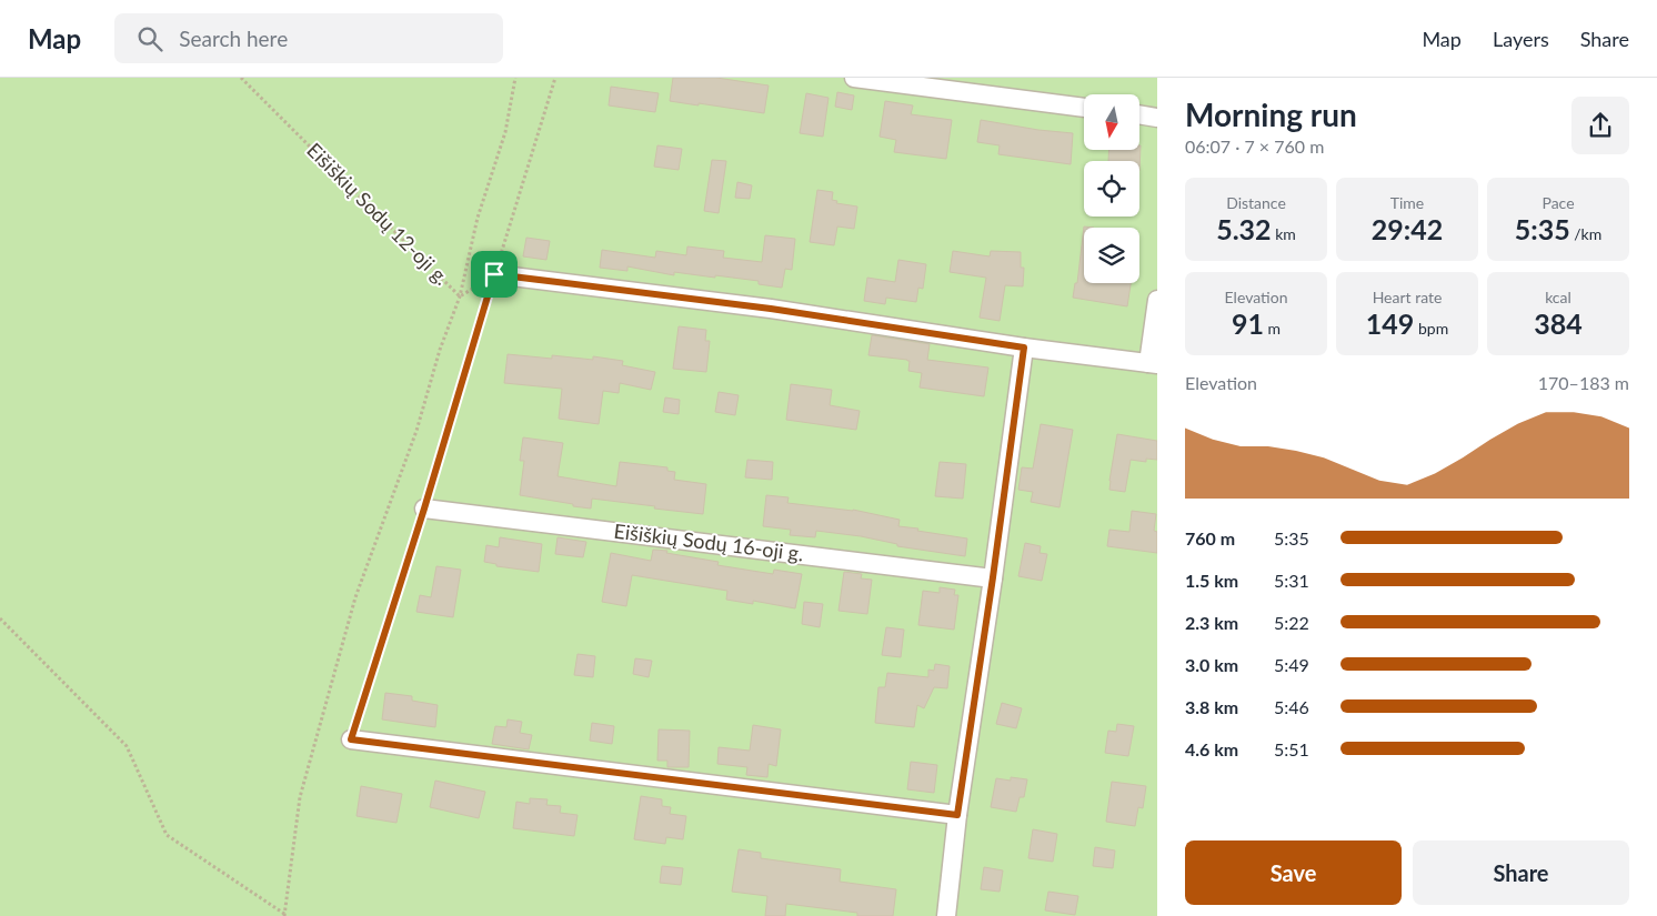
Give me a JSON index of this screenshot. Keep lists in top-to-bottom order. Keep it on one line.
{"streets":{"street":["Eišiškių Sodų 16-oji g."],"path":["Eišiškių Sodų 12-oji g."]},"north":"bottom","page":{"header":"Map","search":"Search here","nav":["Map","Layers","Share"],"heading":["Morning run","06:07 · 7 × 760 m"],"stats":[["Distance","5.32 km"],["Time","29:42"],["Pace","5:35 /km"],["Elevation","91 m"],["Heart rate","149 bpm"],["kcal","384"]],"chart":["Elevation","170–183 m"],"list":[{"name":"760 m","note":"5:35"},{"name":"1.5 km","note":"5:31"},{"name":"2.3 km","note":"5:22"},{"name":"3.0 km","note":"5:49"},{"name":"3.8 km","note":"5:46"},{"name":"4.6 km","note":"5:51"}],"buttons":["Save","Share"]}}
